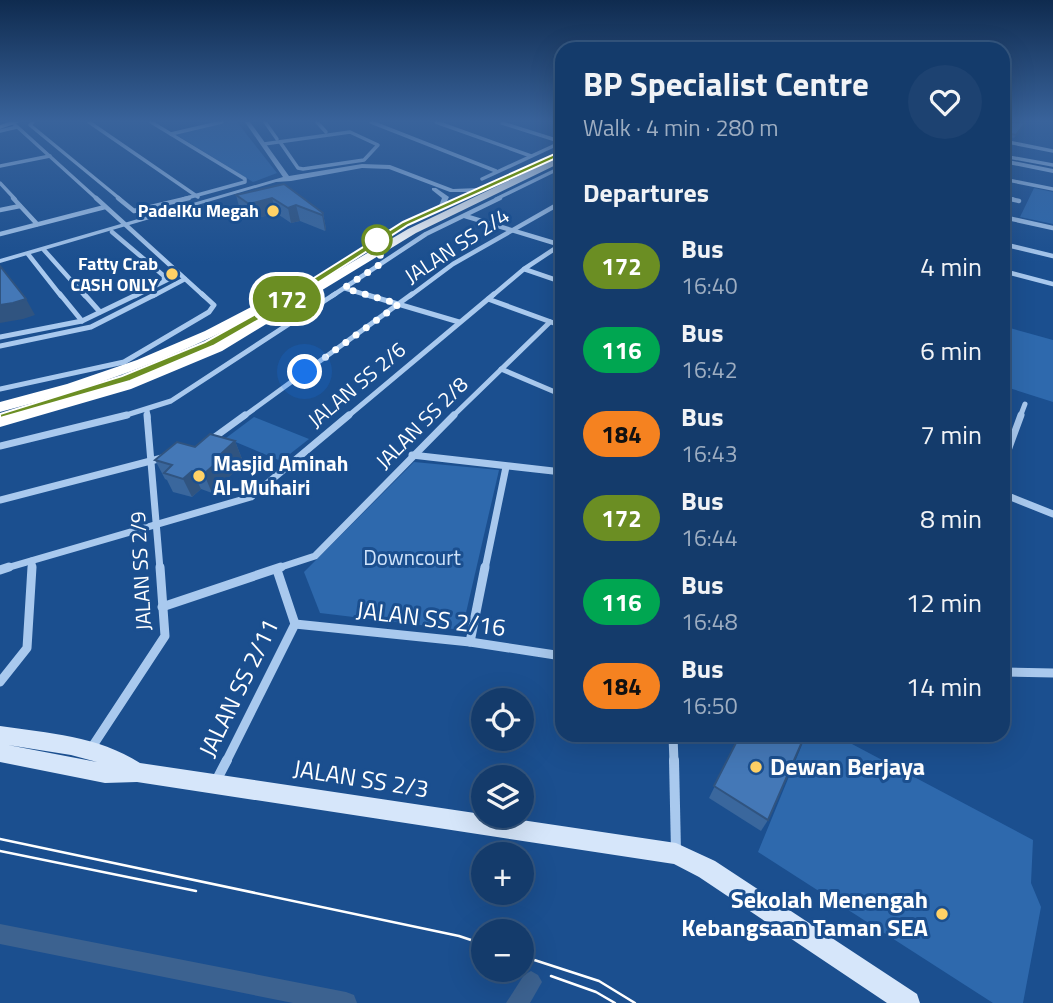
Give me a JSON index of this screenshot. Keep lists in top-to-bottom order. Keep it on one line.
{"streets":{"main road":["JALAN SS 2/3"],"street":["JALAN SS 2/4","JALAN SS 2/6","JALAN SS 2/8","JALAN SS 2/9","JALAN SS 2/16","JALAN SS 2/11"]},"crossings":[["JALAN SS 2/6","JALAN SS 2/9"],["JALAN SS 2/8","JALAN SS 2/9"],["JALAN SS 2/8","JALAN SS 2/11"],["JALAN SS 2/9","JALAN SS 2/3"],["JALAN SS 2/16","JALAN SS 2/11"],["JALAN SS 2/11","JALAN SS 2/3"]],"parks":["Downcourt"],"places":["PadelKu Megah","Fatty Crab CASH ONLY","Masjid Aminah Al-Muhairi","Dewan Berjaya","Sekolah Menengah Kebangsaan Taman SEA"],"lines":["bus line 172"],"page":{"on_map":"172","heading":[["BP Specialist Centre","Walk · 4 min · 280 m"],"Departures"],"list":[{"mark":"172","name":"Bus","note":"16:40","value":"4 min"},{"mark":"116","name":"Bus","note":"16:42","value":"6 min"},{"mark":"184","name":"Bus","note":"16:43","value":"7 min"},{"mark":"172","name":"Bus","note":"16:44","value":"8 min"},{"mark":"116","name":"Bus","note":"16:48","value":"12 min"},{"mark":"184","name":"Bus","note":"16:50","value":"14 min"}],"map_buttons":["+","−"]}}
